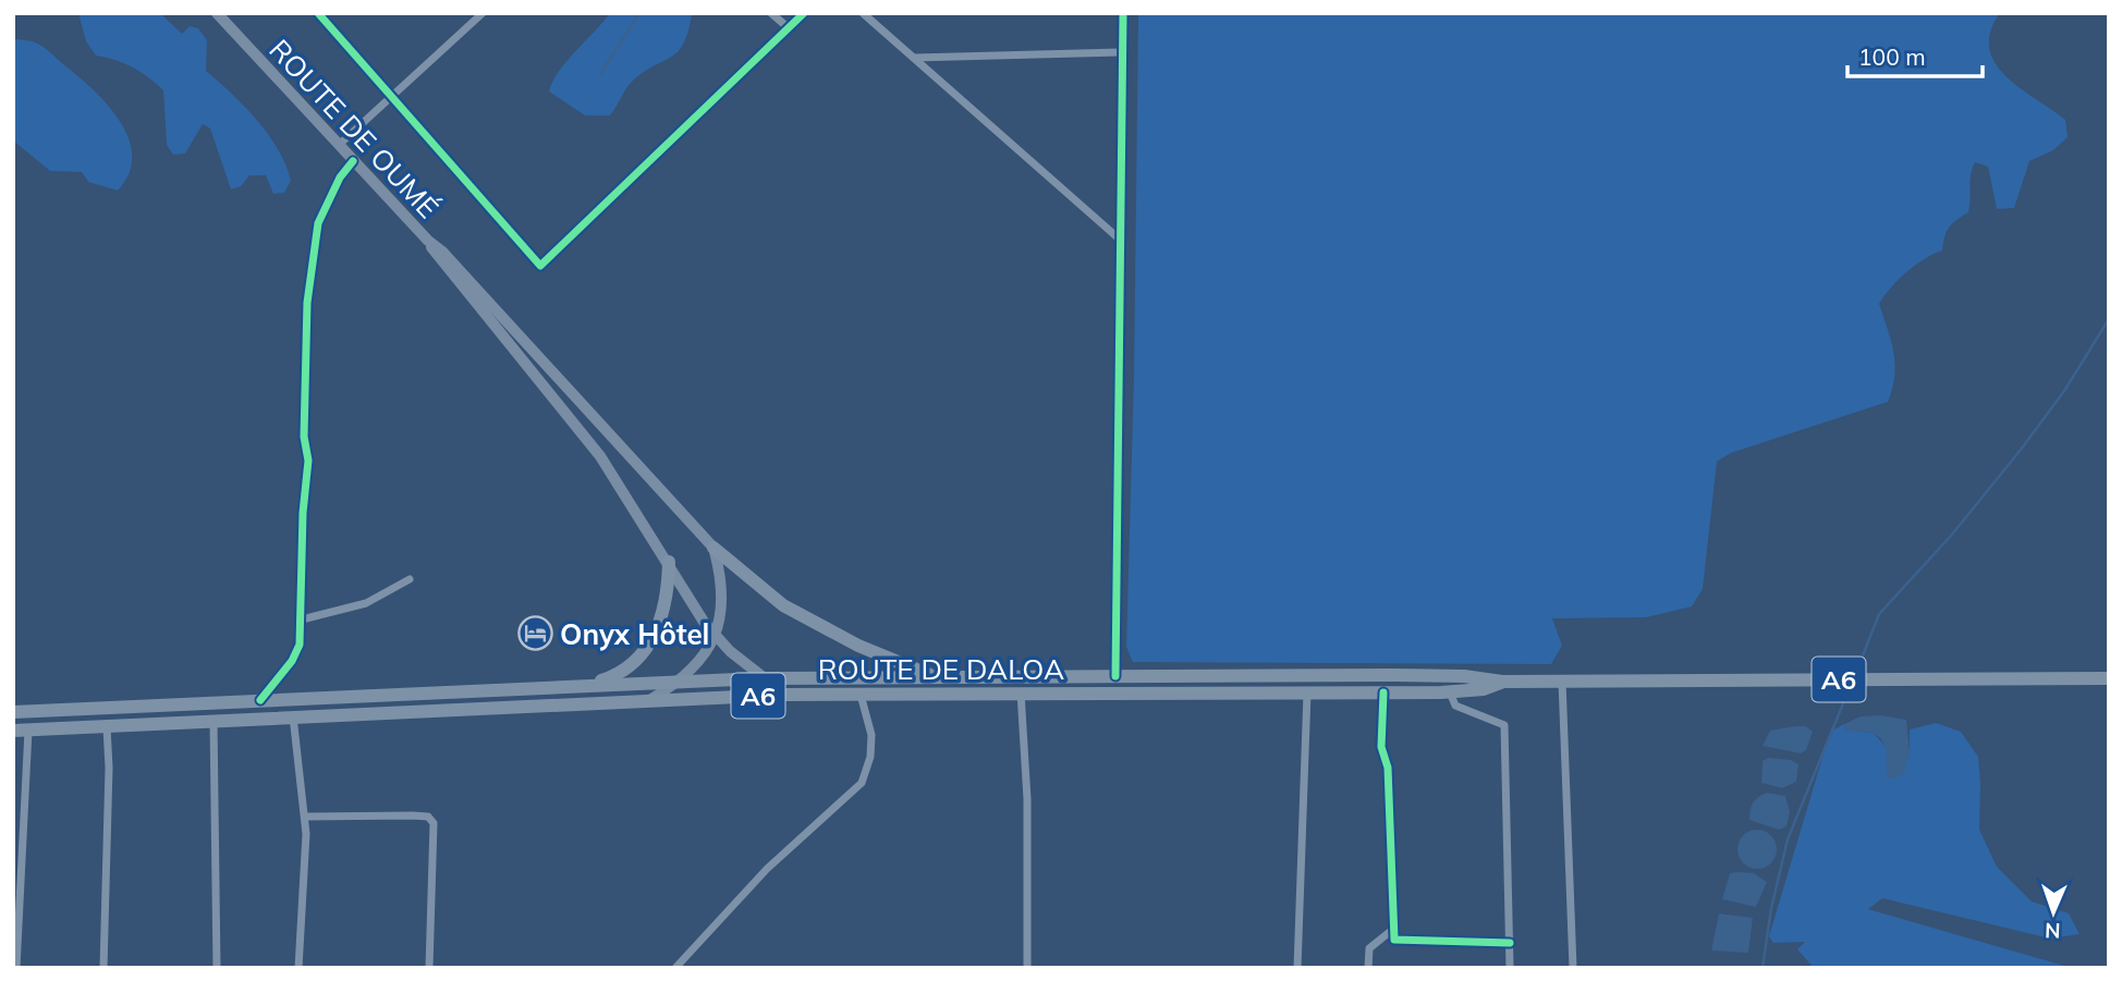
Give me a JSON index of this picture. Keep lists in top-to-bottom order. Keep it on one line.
{"streets":{"highway":["ROUTE DE DALOA","A6"],"main road":["ROUTE DE OUMÉ"]},"crossings":[["ROUTE DE DALOA","A6"]],"places":{"hotel":["Onyx Hôtel"]},"scale_bar":"100 m","north":"bottom"}
